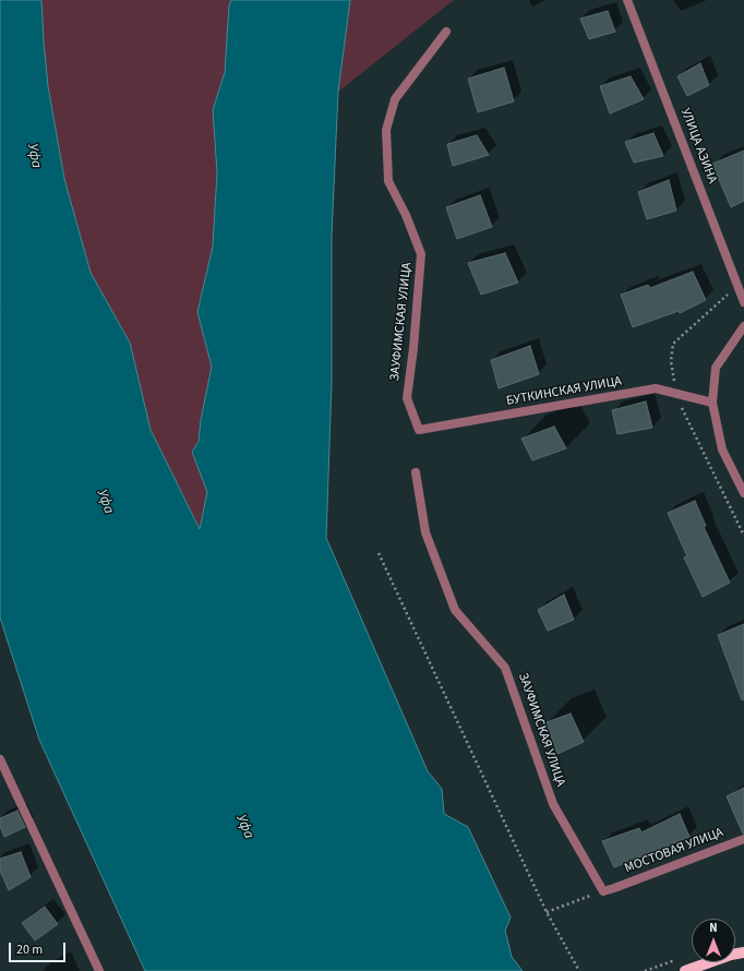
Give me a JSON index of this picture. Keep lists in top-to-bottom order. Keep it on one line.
{"streets":{"street":["УЛИЦА АЗИНА","ЗАУФИМСКАЯ УЛИЦА","БУТКИНСКАЯ УЛИЦА","МОСТОВАЯ УЛИЦА"]},"crossings":[["ЗАУФИМСКАЯ УЛИЦА","БУТКИНСКАЯ УЛИЦА"],["ЗАУФИМСКАЯ УЛИЦА","МОСТОВАЯ УЛИЦА"]],"water":["Уфа"],"scale_bar":"20 m","north":"top"}
